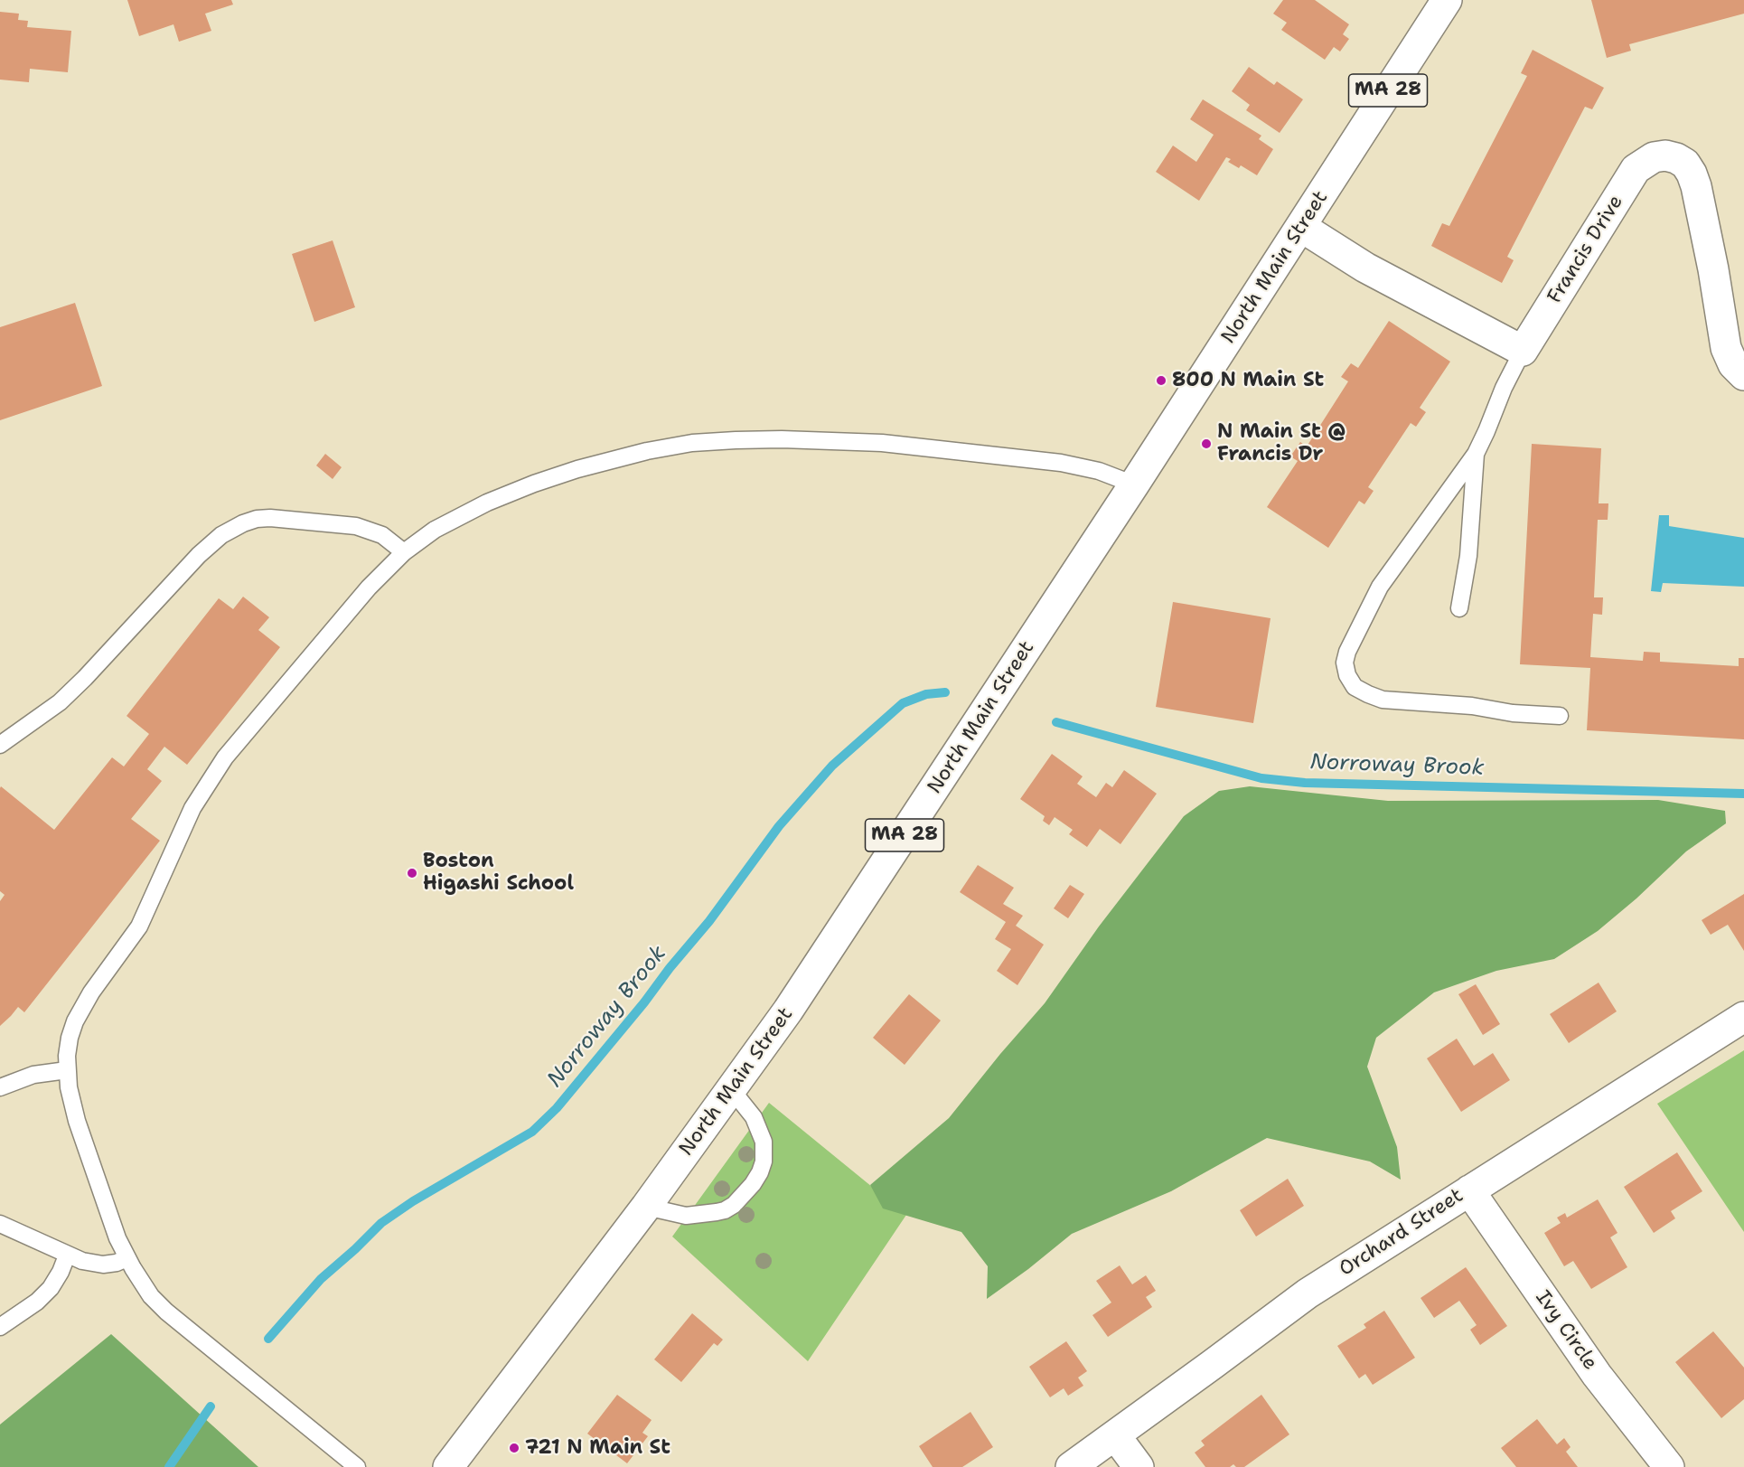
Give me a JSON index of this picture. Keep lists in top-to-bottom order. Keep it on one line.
{"streets":{"street":["MA 28","Francis Drive","North Main Street","Orchard Street","Ivy Circle"]},"crossings":[["Orchard Street","Ivy Circle"]],"water":["Norroway Brook"],"places":["800 N Main St","N Main St @ Francis Dr","Boston Higashi School","721 N Main St"]}
